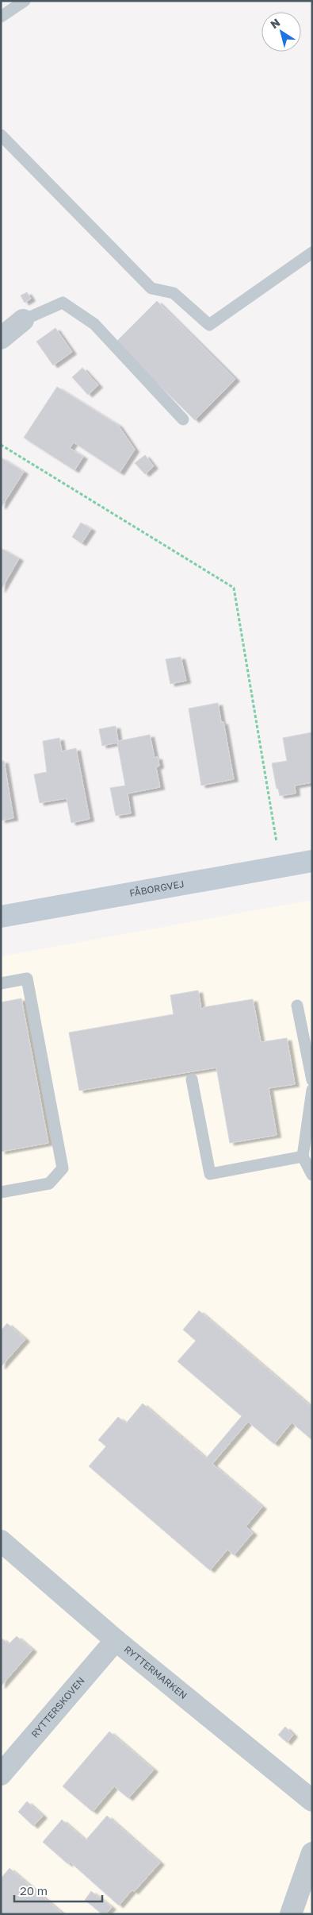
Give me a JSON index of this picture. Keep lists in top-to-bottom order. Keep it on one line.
{"streets":{"street":["FÅBORGVEJ","RYTTERMARKEN","RYTTERSKOVEN"]},"crossings":[["RYTTERMARKEN","RYTTERSKOVEN"]],"scale_bar":"20 m","north":"top left"}
